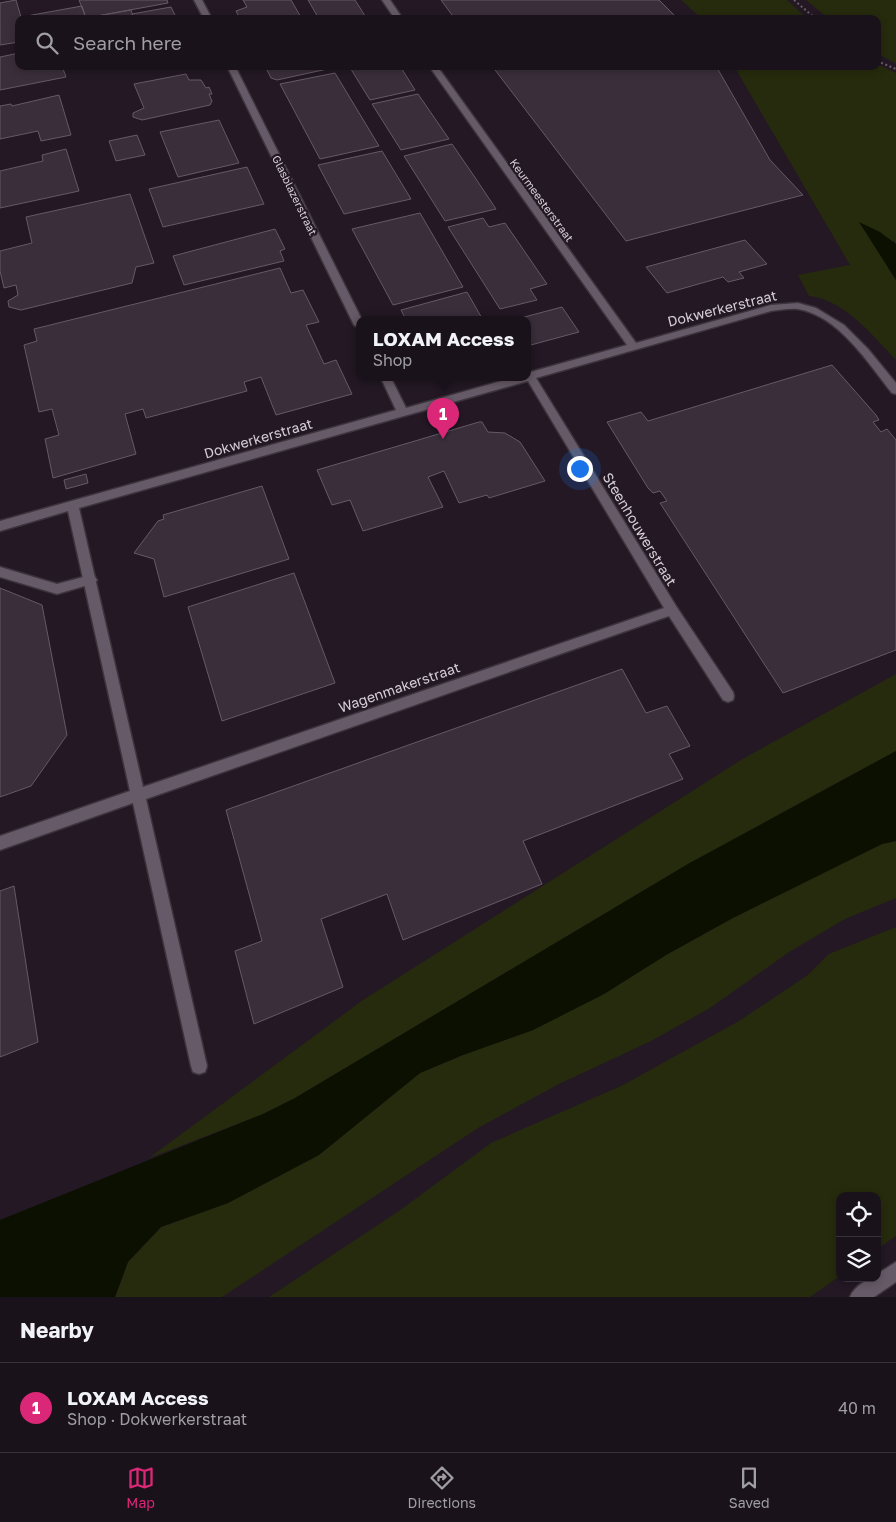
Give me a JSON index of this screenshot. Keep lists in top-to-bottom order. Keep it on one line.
{"streets":{"street":["Glasblazerstraat","Keurmeesterstraat","Dokwerkerstraat","Steenhouwerstraat","Wagenmakerstraat"]},"crossings":[["Keurmeesterstraat","Dokwerkerstraat"],["Steenhouwerstraat","Wagenmakerstraat"]],"page":{"search":"Search here","popup":["LOXAM Access","Shop"],"pins":"1","heading":"Nearby","list":[{"mark":"1","name":"LOXAM Access","note":"Shop · Dokwerkerstraat","value":"40 m"}],"nav":["Map","Directions","Saved"]}}
